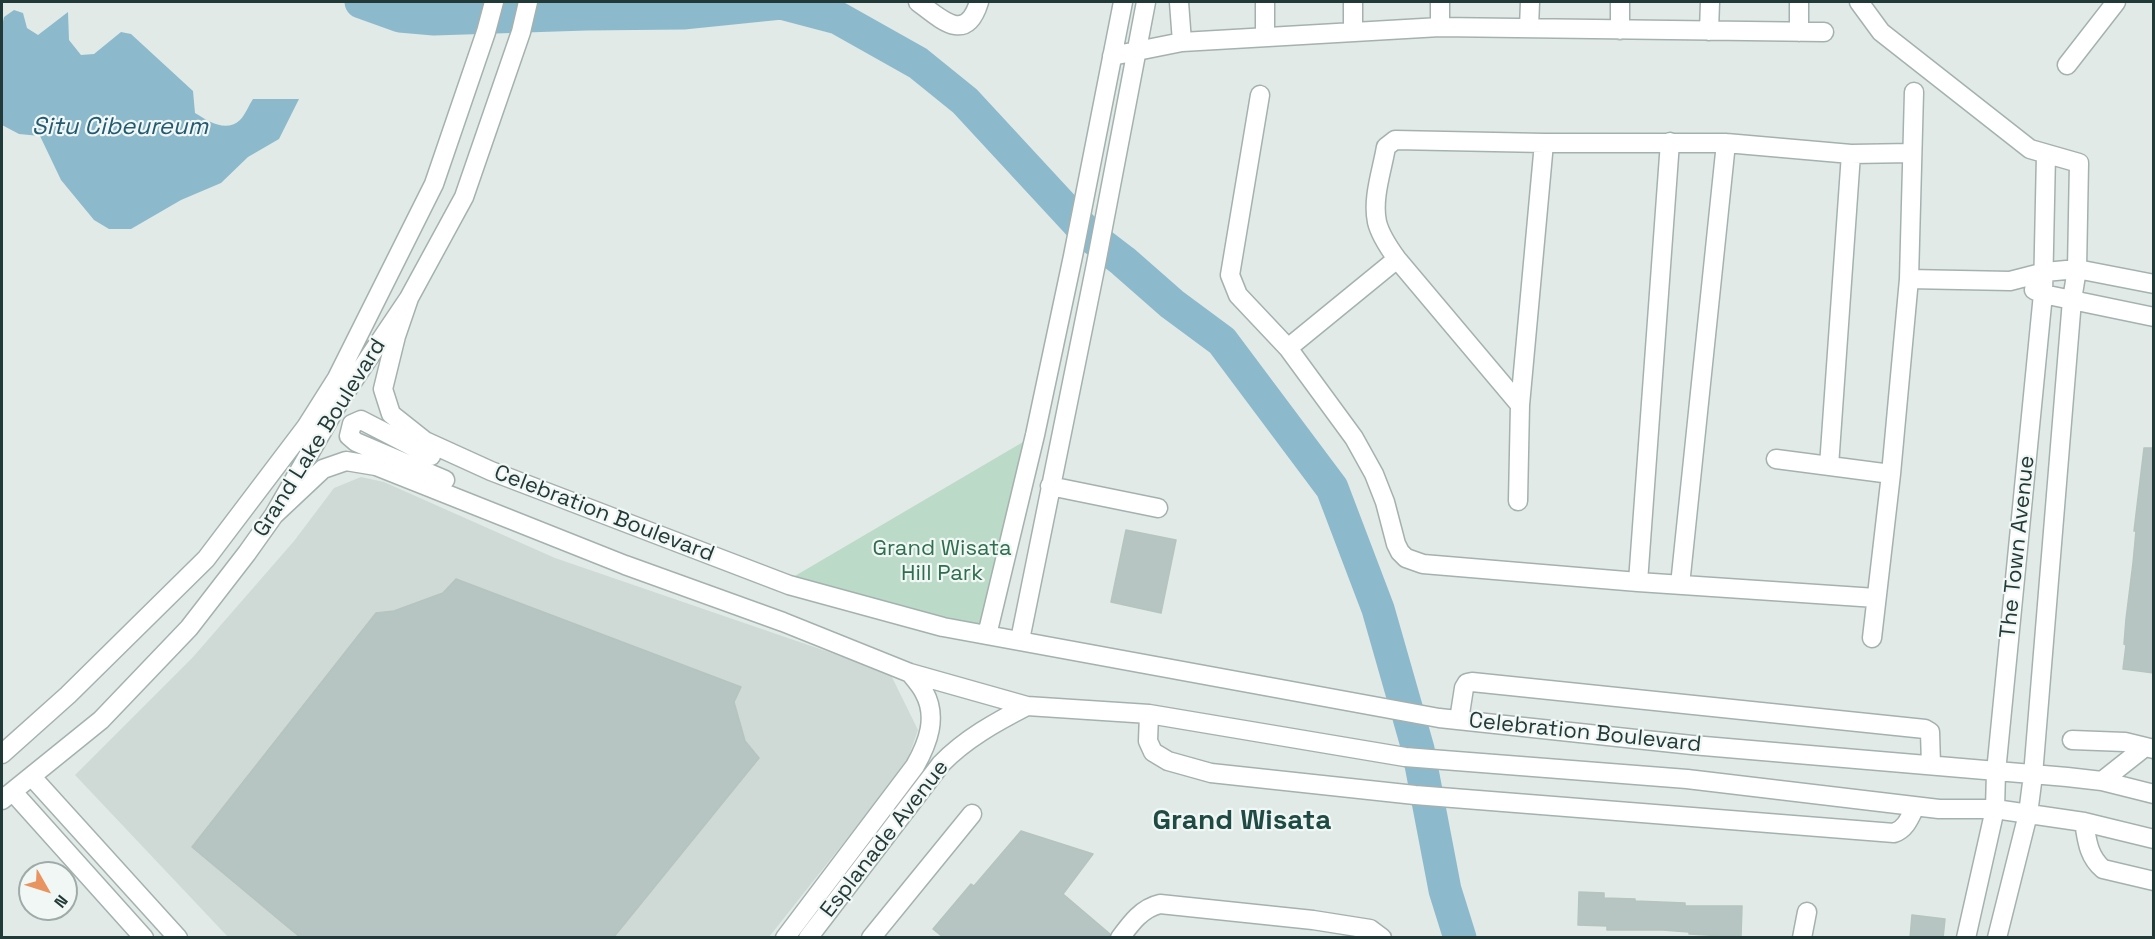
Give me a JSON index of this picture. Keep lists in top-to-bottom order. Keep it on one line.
{"streets":{"street":["Grand Lake Boulevard","Celebration Boulevard","The Town Avenue","Esplanade Avenue"]},"crossings":[["Grand Lake Boulevard","Celebration Boulevard"],["Celebration Boulevard","The Town Avenue"],["Celebration Boulevard","Esplanade Avenue"]],"districts":["Grand Wisata"],"water":["Situ Cibeureum"],"parks":["Grand Wisata Hill Park"],"north":"bottom right"}
